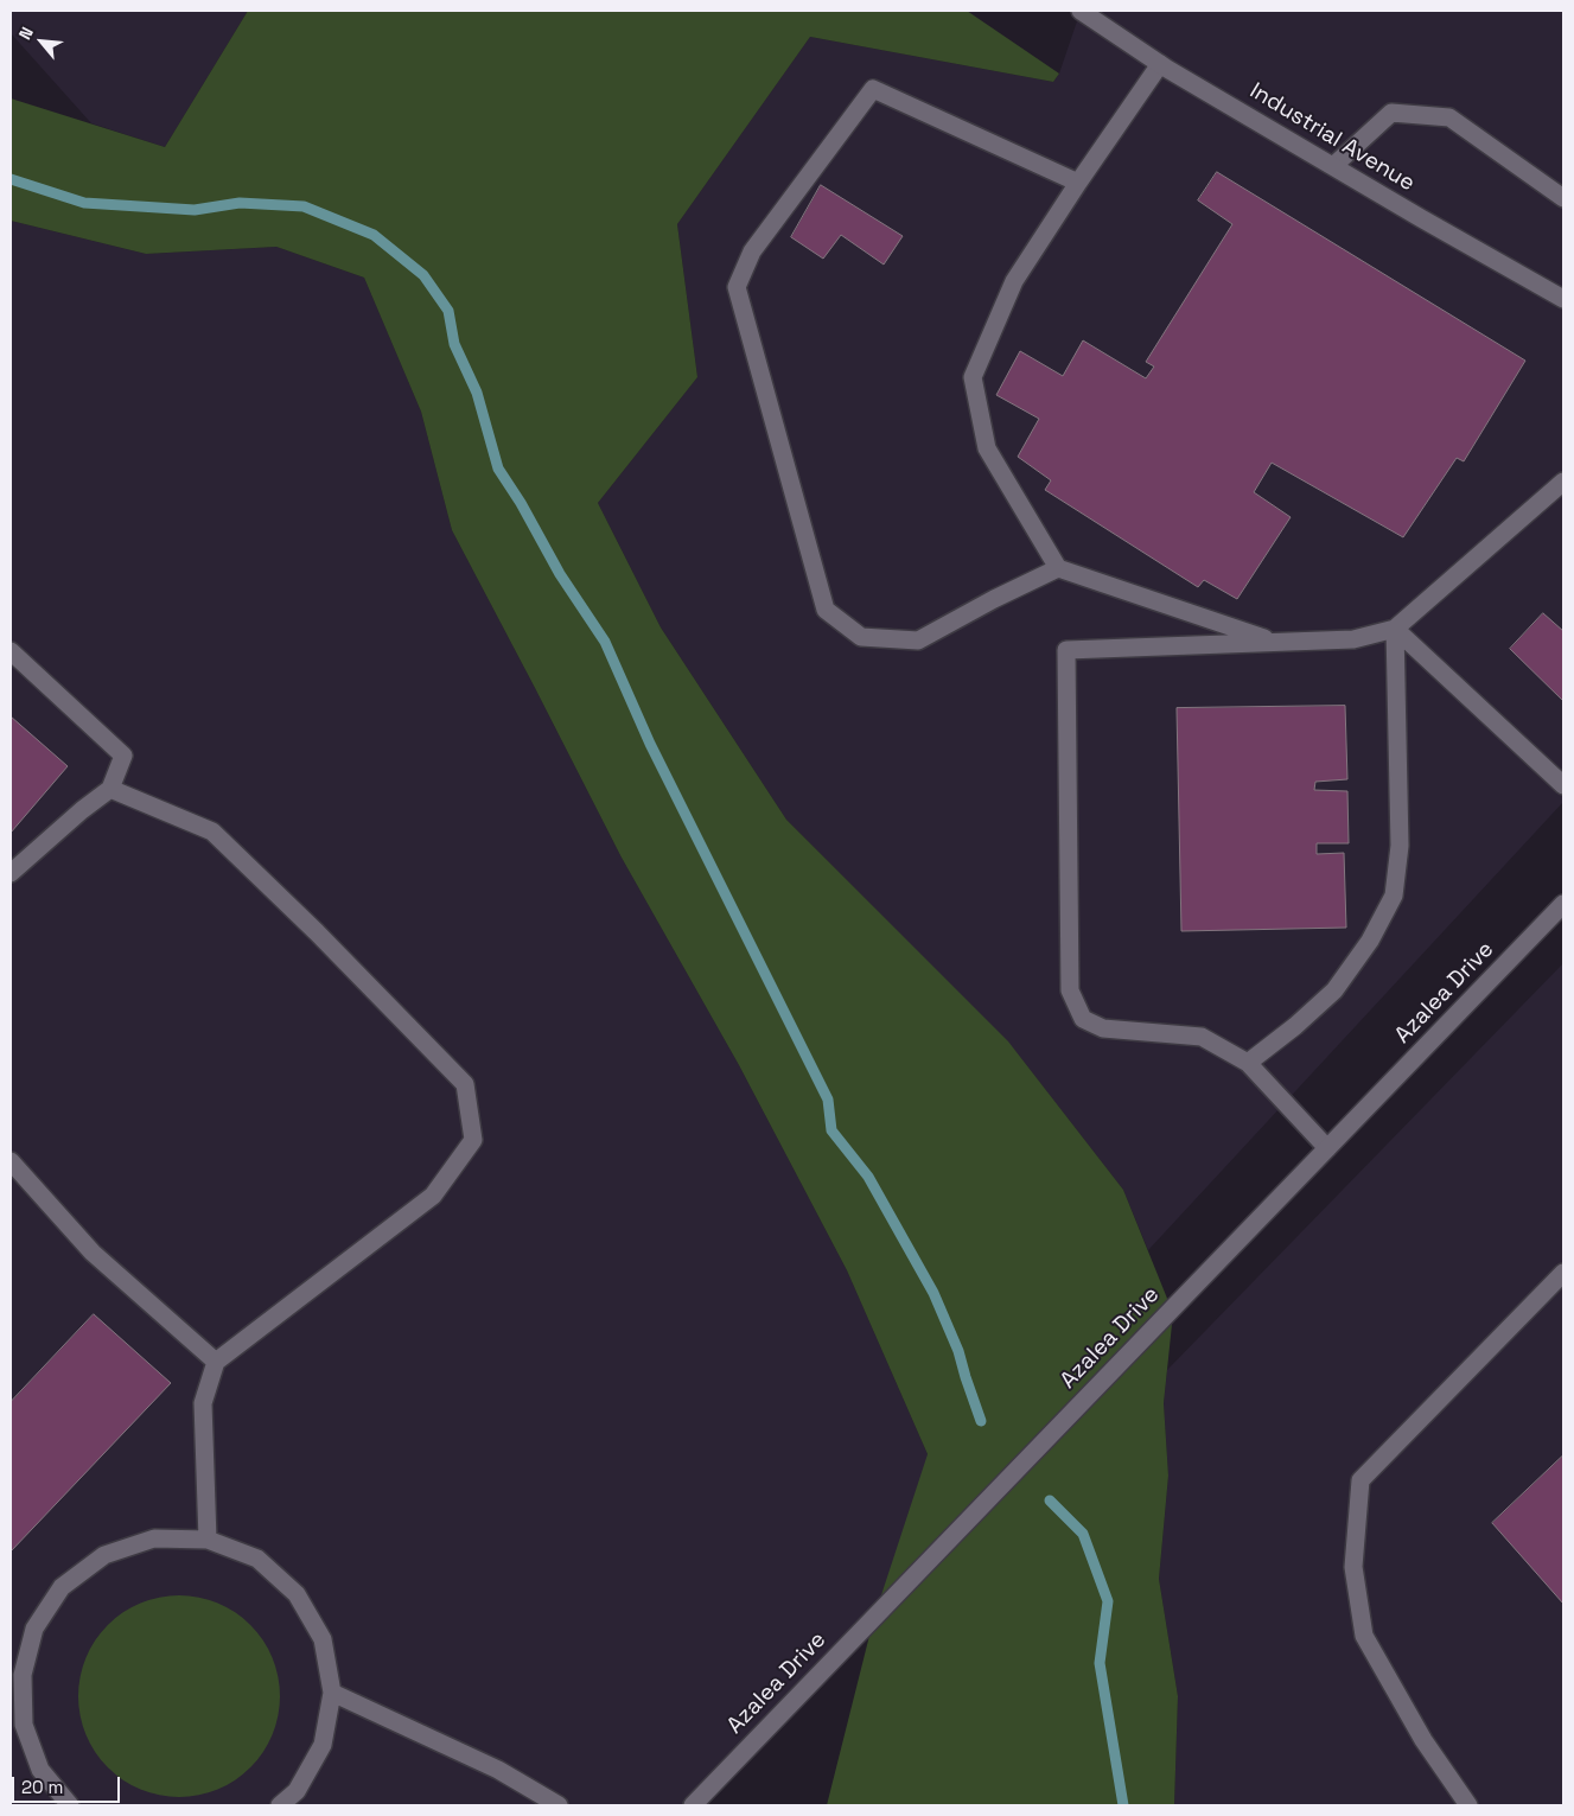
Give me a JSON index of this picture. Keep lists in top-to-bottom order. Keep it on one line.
{"streets":{"street":["Industrial Avenue","Azalea Drive"]},"scale_bar":"20 m","north":"top left"}
